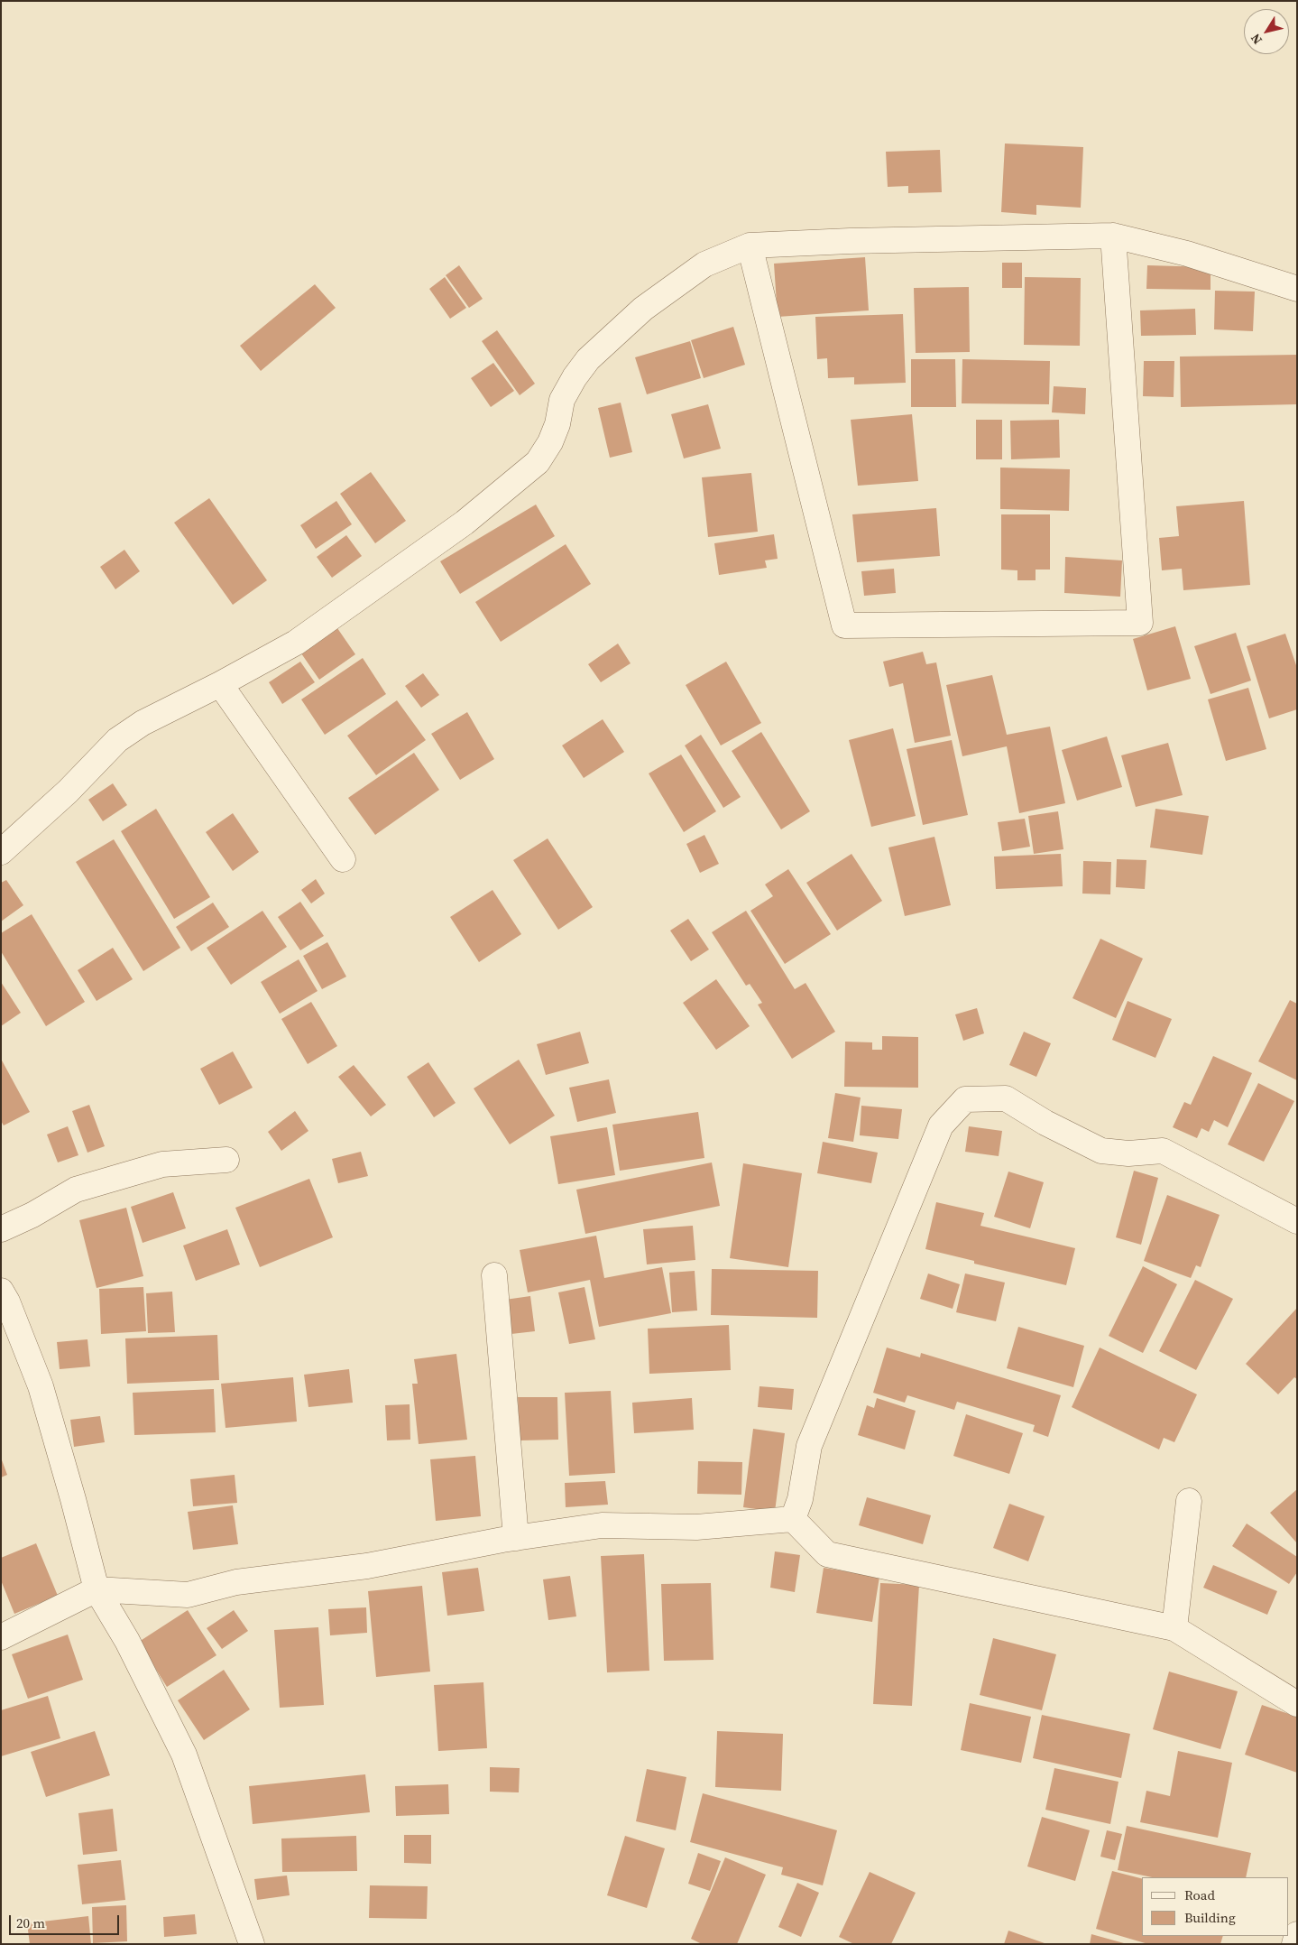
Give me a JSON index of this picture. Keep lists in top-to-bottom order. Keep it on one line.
{"legend":["Road","Building"],"scale_bar":"20 m","north":"bottom left"}
